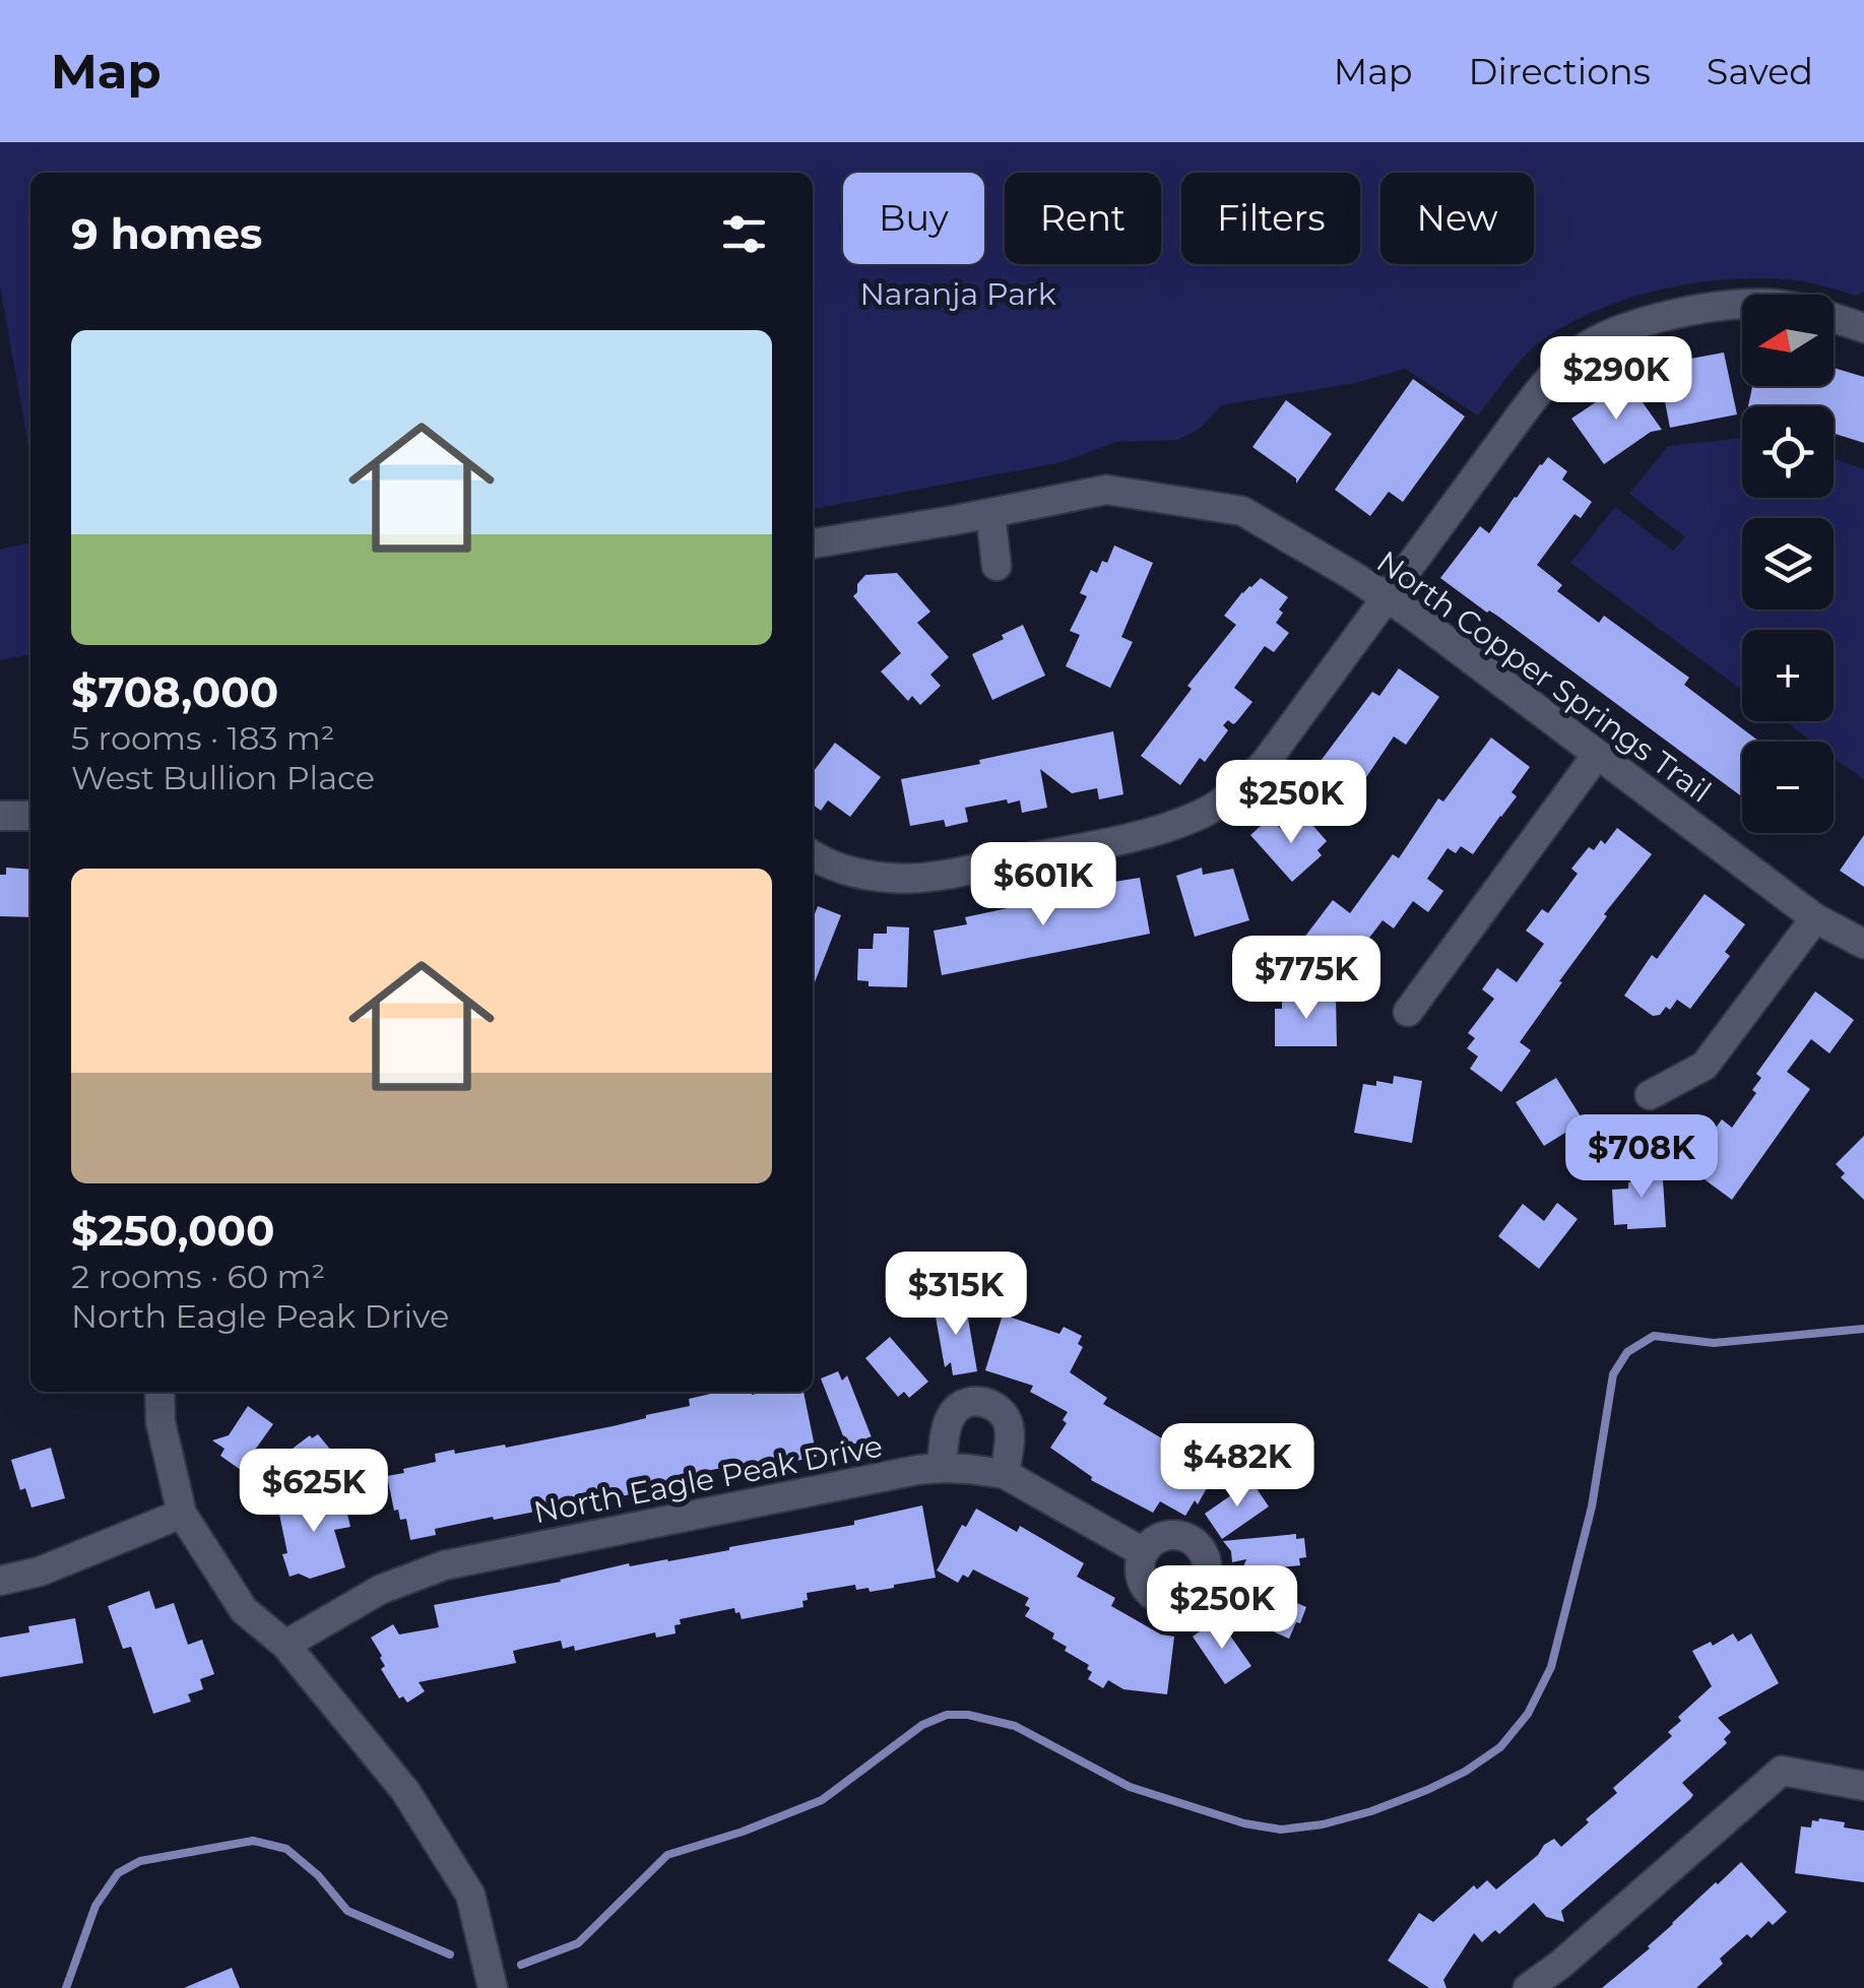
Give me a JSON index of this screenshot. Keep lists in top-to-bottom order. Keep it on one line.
{"streets":{"street":["North Copper Springs Trail","North Eagle Peak Drive"]},"parks":["Naranja Park"],"north":"left","page":{"header":"Map","nav":["Map","Directions","Saved"],"chip":["Buy","Rent","Filters","New"],"heading":"9 homes","map_buttons":["+","−"],"list":[{"name":"$708,000","note":"5 rooms · 183 m² · West Bullion Place"},{"name":"$250,000","note":"2 rooms · 60 m² · North Eagle Peak Drive"}],"price":["$290K","$250K","$601K","$775K","$708K","$315K","$482K","$625K","$250K"]}}
